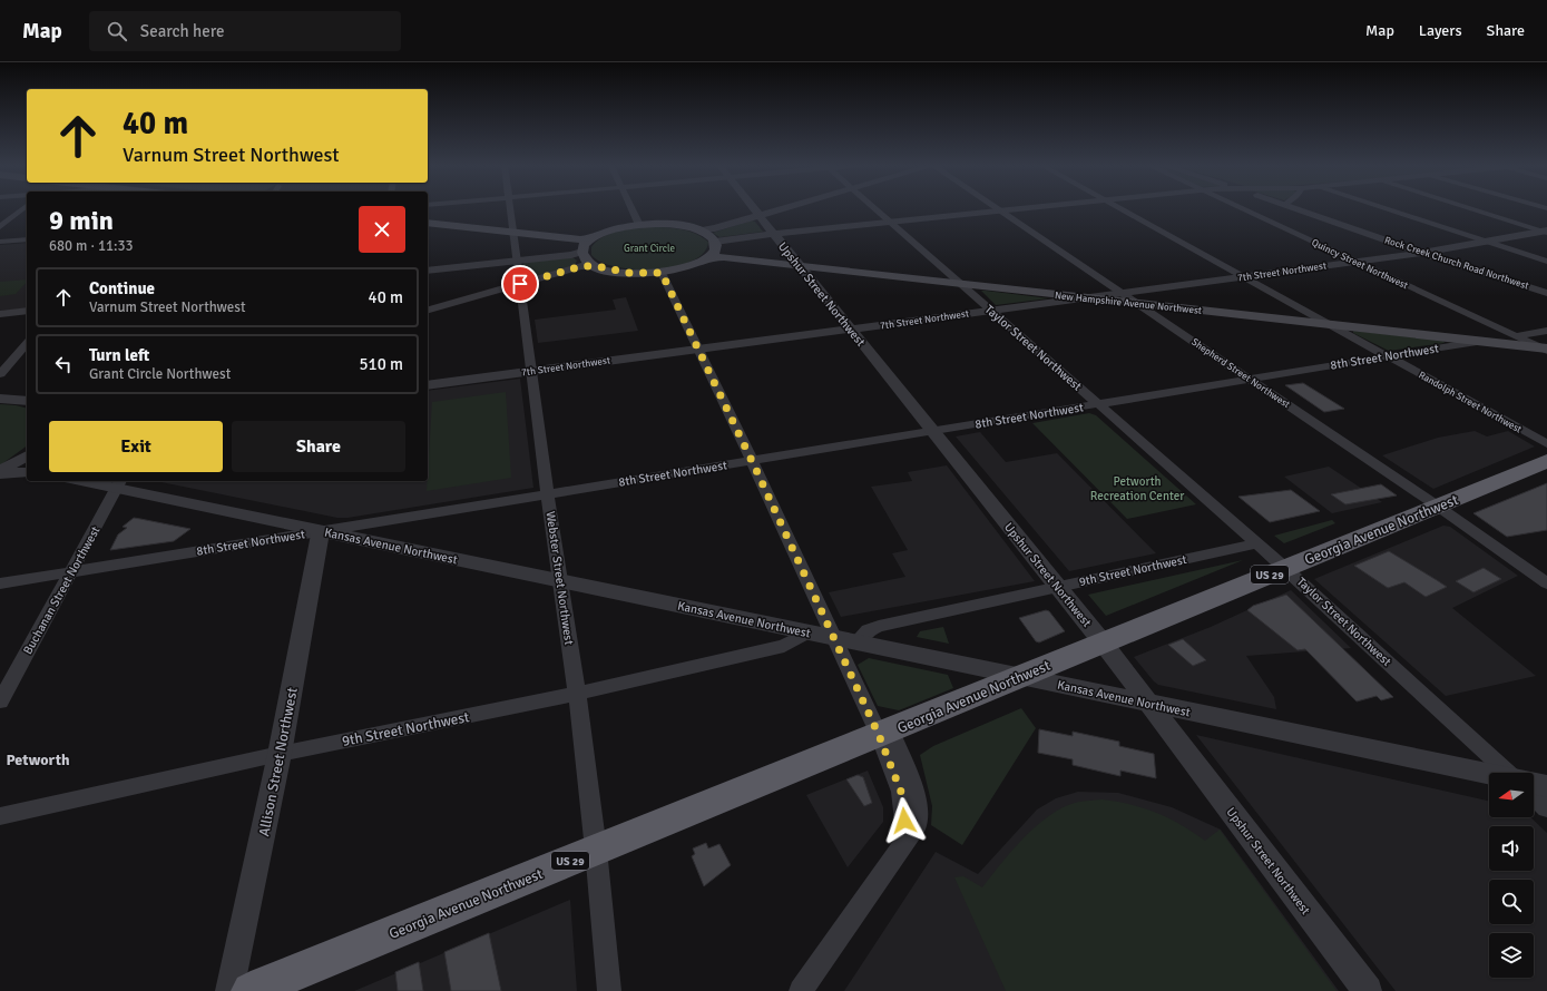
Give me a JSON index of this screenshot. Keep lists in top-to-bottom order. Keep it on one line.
{"streets":{"highway":["Georgia Avenue Northwest","US 29"],"main road":["New Hampshire Avenue Northwest"],"street":["Rock Creek Church Road Northwest","Quincy Street Northwest","7th Street Northwest","Upshur Street Northwest","Taylor Street Northwest","8th Street Northwest","Shepherd Street Northwest","Randolph Street Northwest","Kansas Avenue Northwest","9th Street Northwest","Webster Street Northwest","Buchanan Street Northwest","Allison Street Northwest"]},"crossings":[["Rock Creek Church Road Northwest","7th Street Northwest"],["Quincy Street Northwest","7th Street Northwest"],["Quincy Street Northwest","New Hampshire Avenue Northwest"],["7th Street Northwest","Upshur Street Northwest"],["7th Street Northwest","New Hampshire Avenue Northwest"],["7th Street Northwest","Taylor Street Northwest"],["7th Street Northwest","Shepherd Street Northwest"],["7th Street Northwest","Randolph Street Northwest"],["7th Street Northwest","Webster Street Northwest"],["Upshur Street Northwest","New Hampshire Avenue Northwest"],["Upshur Street Northwest","8th Street Northwest"],["Upshur Street Northwest","Georgia Avenue Northwest"],["Upshur Street Northwest","Kansas Avenue Northwest"],["Upshur Street Northwest","9th Street Northwest"],["New Hampshire Avenue Northwest","Taylor Street Northwest"],["New Hampshire Avenue Northwest","8th Street Northwest"],["New Hampshire Avenue Northwest","Shepherd Street Northwest"],["New Hampshire Avenue Northwest","Randolph Street Northwest"],["Taylor Street Northwest","8th Street Northwest"],["Taylor Street Northwest","Georgia Avenue Northwest"],["Taylor Street Northwest","9th Street Northwest"],["8th Street Northwest","Shepherd Street Northwest"],["8th Street Northwest","Randolph Street Northwest"],["8th Street Northwest","Kansas Avenue Northwest"],["8th Street Northwest","Webster Street Northwest"],["8th Street Northwest","Buchanan Street Northwest"],["8th Street Northwest","Allison Street Northwest"],["Shepherd Street Northwest","Georgia Avenue Northwest"],["Georgia Avenue Northwest","Kansas Avenue Northwest"],["Georgia Avenue Northwest","Webster Street Northwest"],["Kansas Avenue Northwest","9th Street Northwest"],["Kansas Avenue Northwest","Webster Street Northwest"],["Kansas Avenue Northwest","Buchanan Street Northwest"],["Kansas Avenue Northwest","Allison Street Northwest"],["9th Street Northwest","Webster Street Northwest"],["9th Street Northwest","Allison Street Northwest"]],"districts":["Petworth"],"parks":["Grant Circle","Petworth Recreation Center"],"north":"left","page":{"header":"Map","search":"Search here","nav":["Map","Layers","Share"],"turn":["40 m","Varnum Street Northwest"],"heading":["9 min","680 m · 11:33"],"list":[{"name":"Continue","note":"Varnum Street Northwest","value":"40 m"},{"name":"Turn left","note":"Grant Circle Northwest","value":"510 m"}],"buttons":["Exit","Share"]}}
